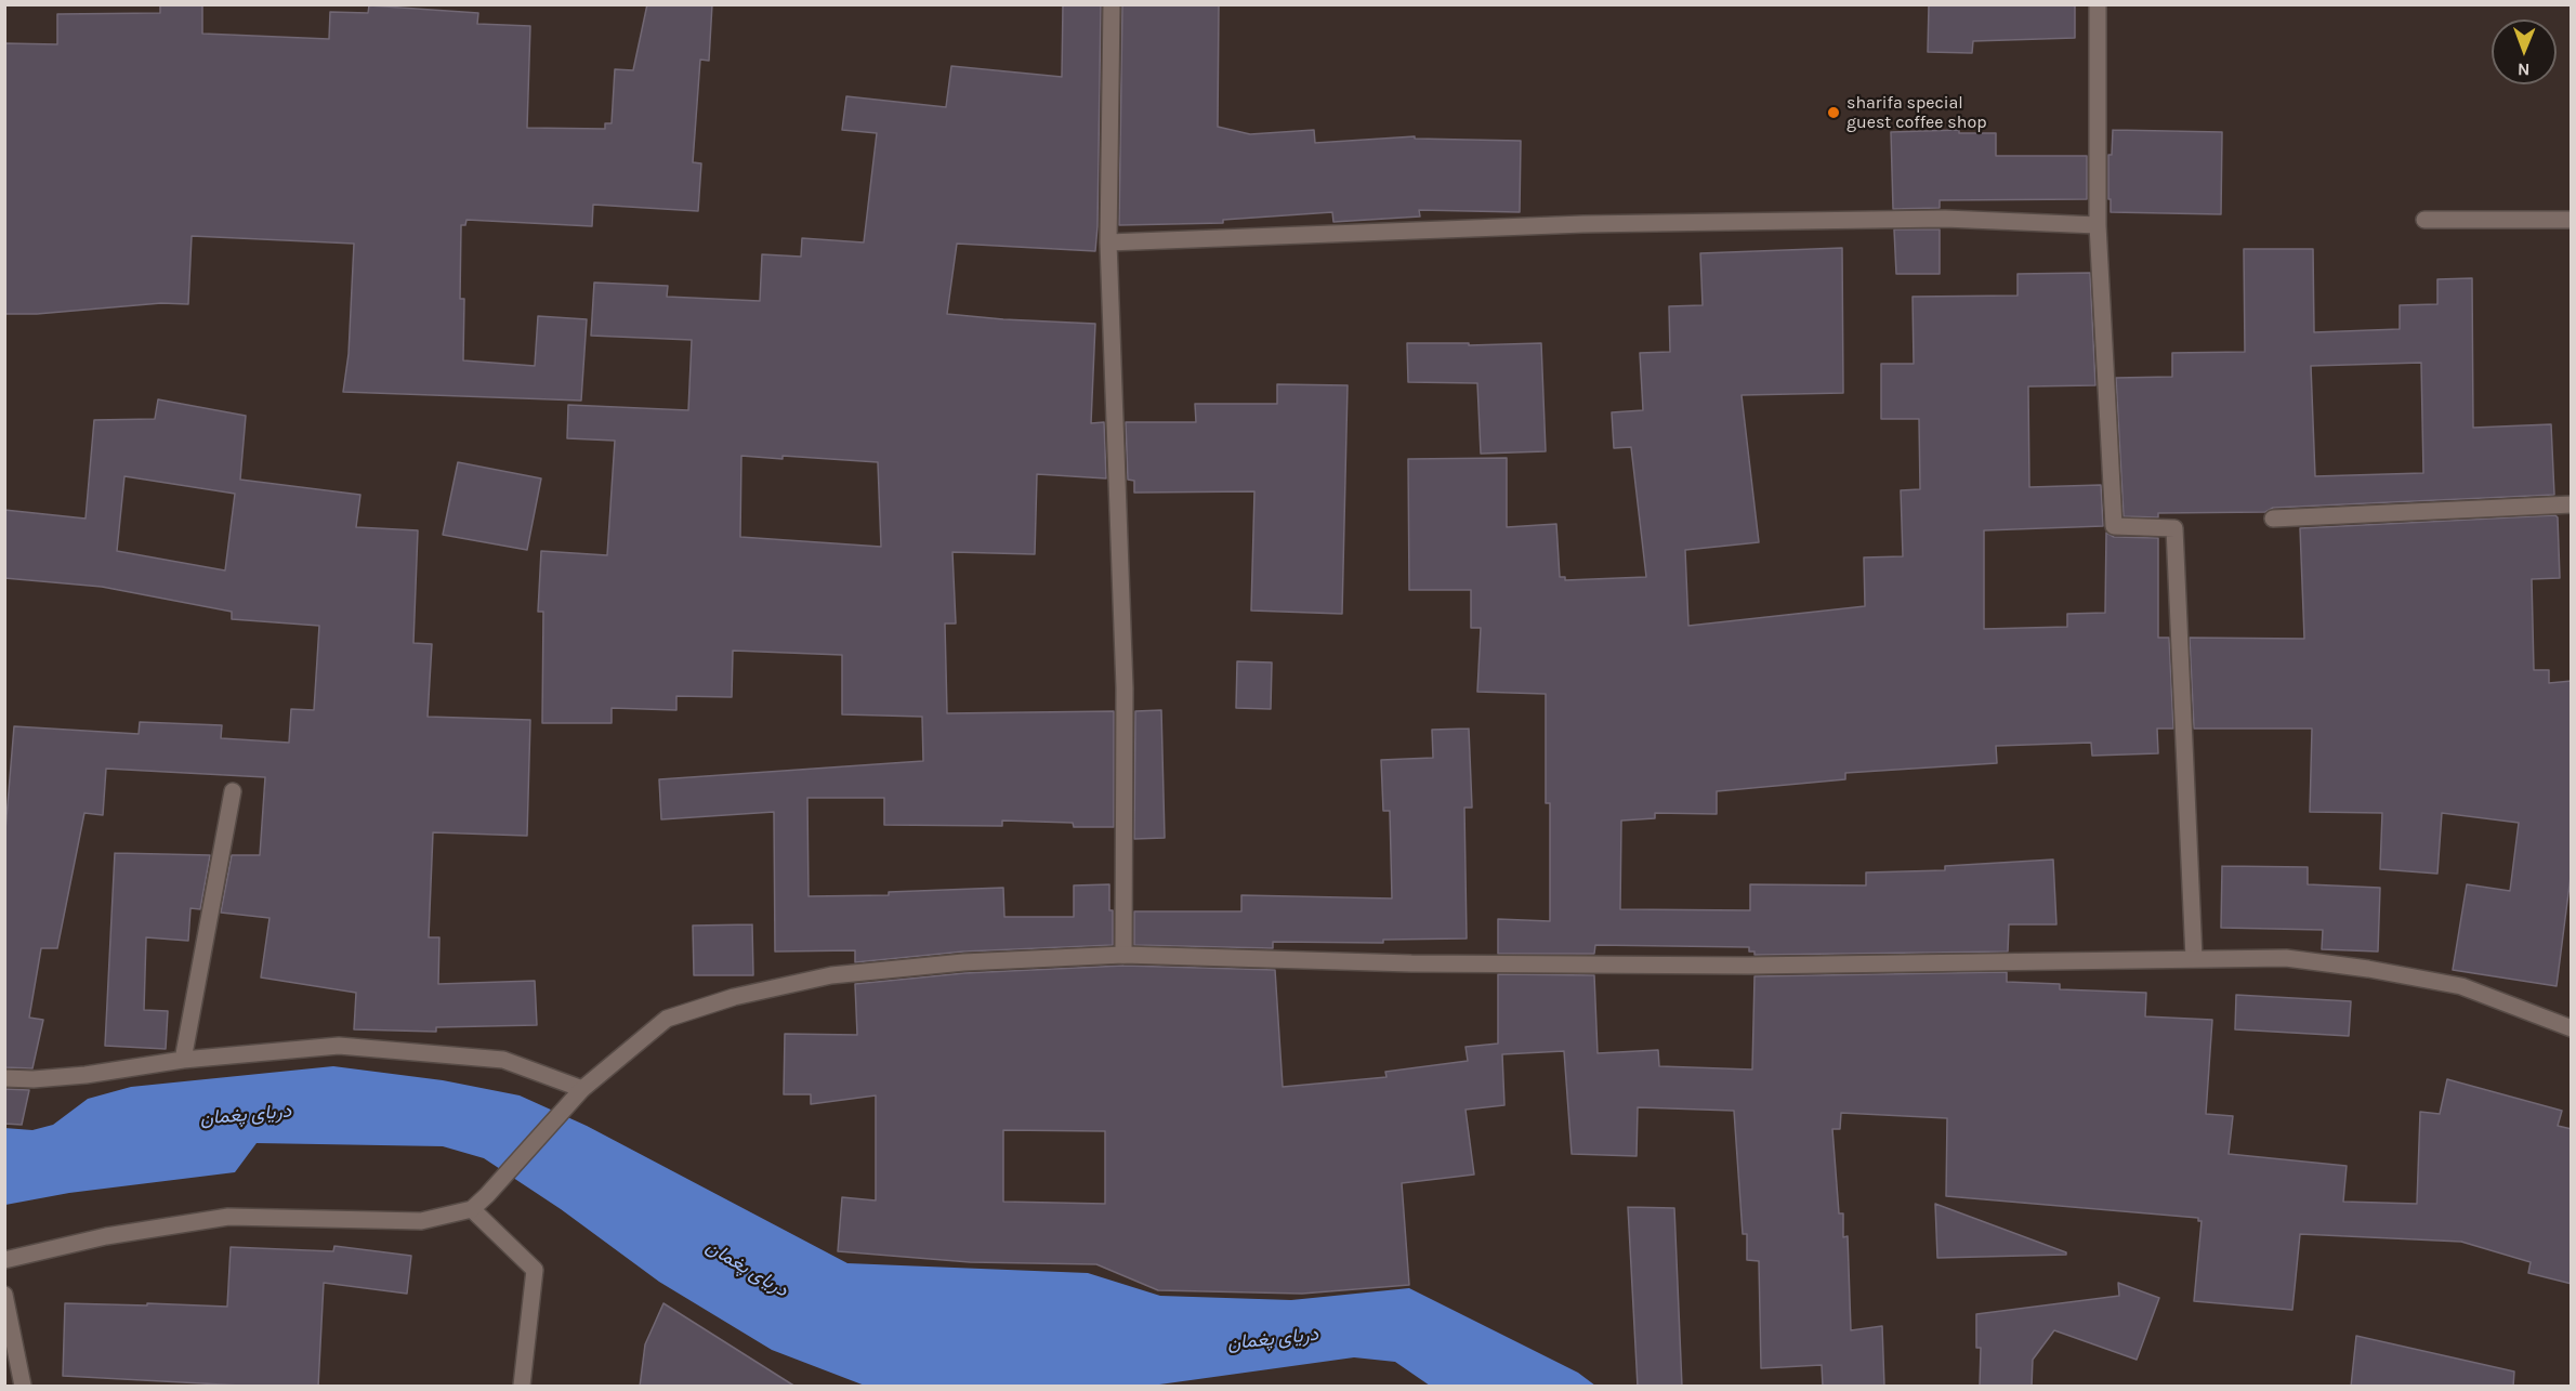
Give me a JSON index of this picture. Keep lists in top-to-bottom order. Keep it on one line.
{"water":["دریای پغمان"],"places":["sharifa special guest coffee shop"],"north":"bottom"}
